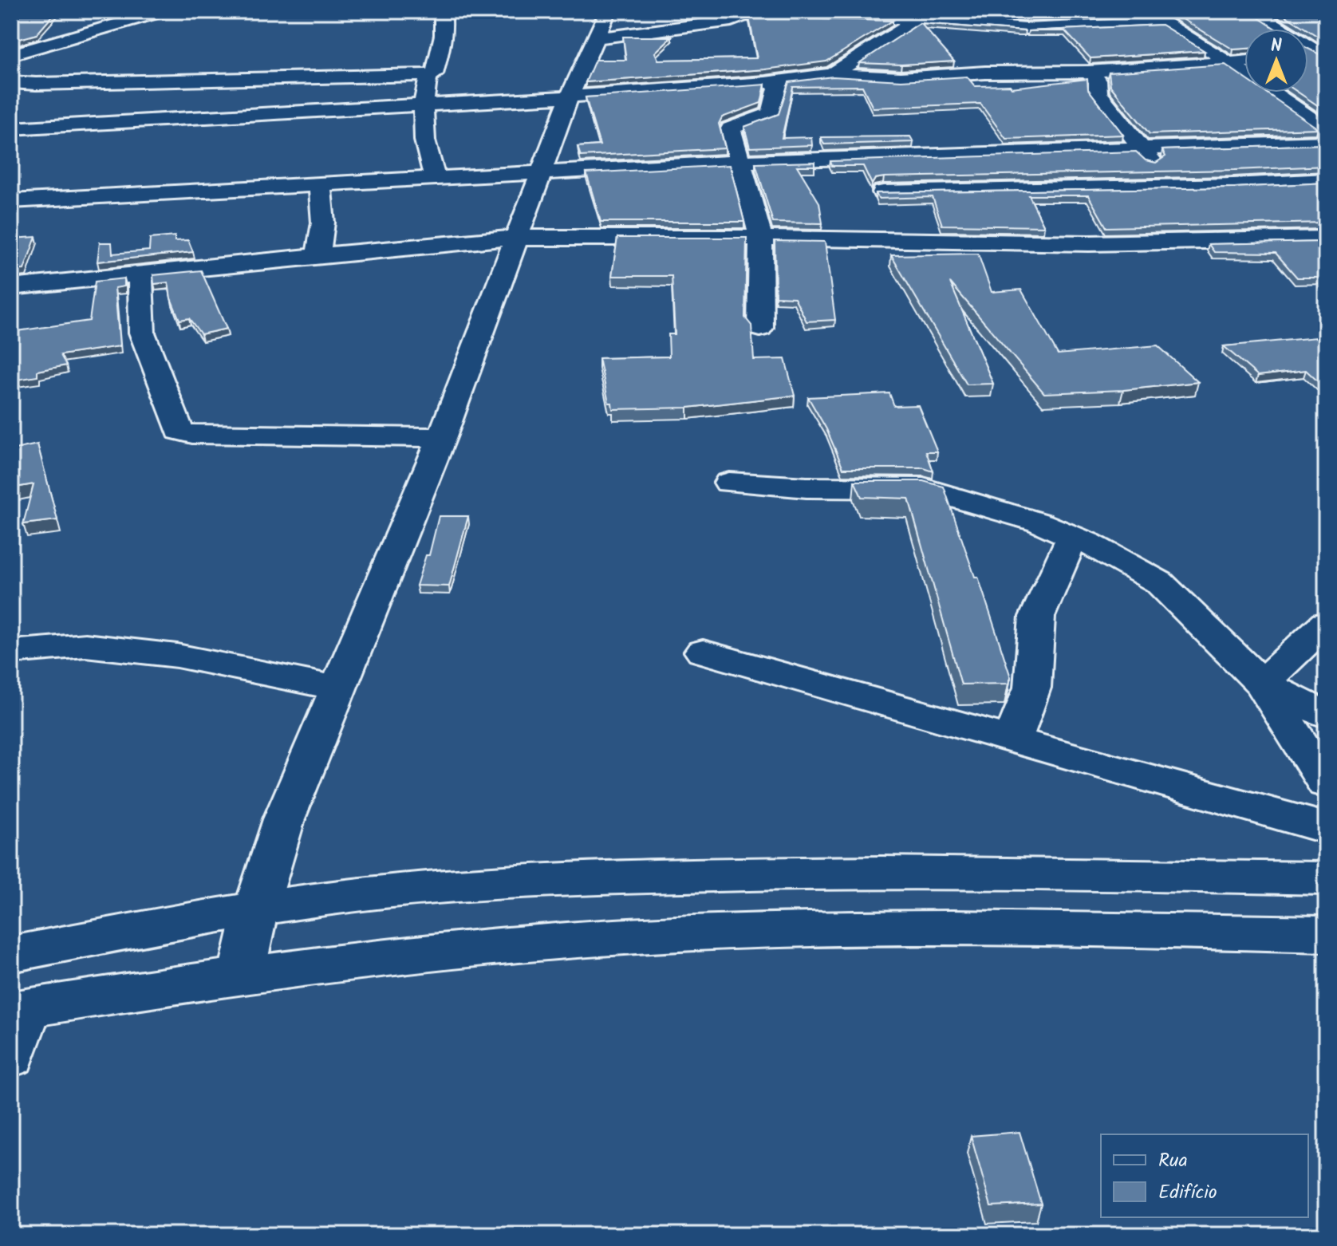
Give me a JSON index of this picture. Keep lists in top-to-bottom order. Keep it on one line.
{"legend":["Rua","Edifício"],"north":"top"}
